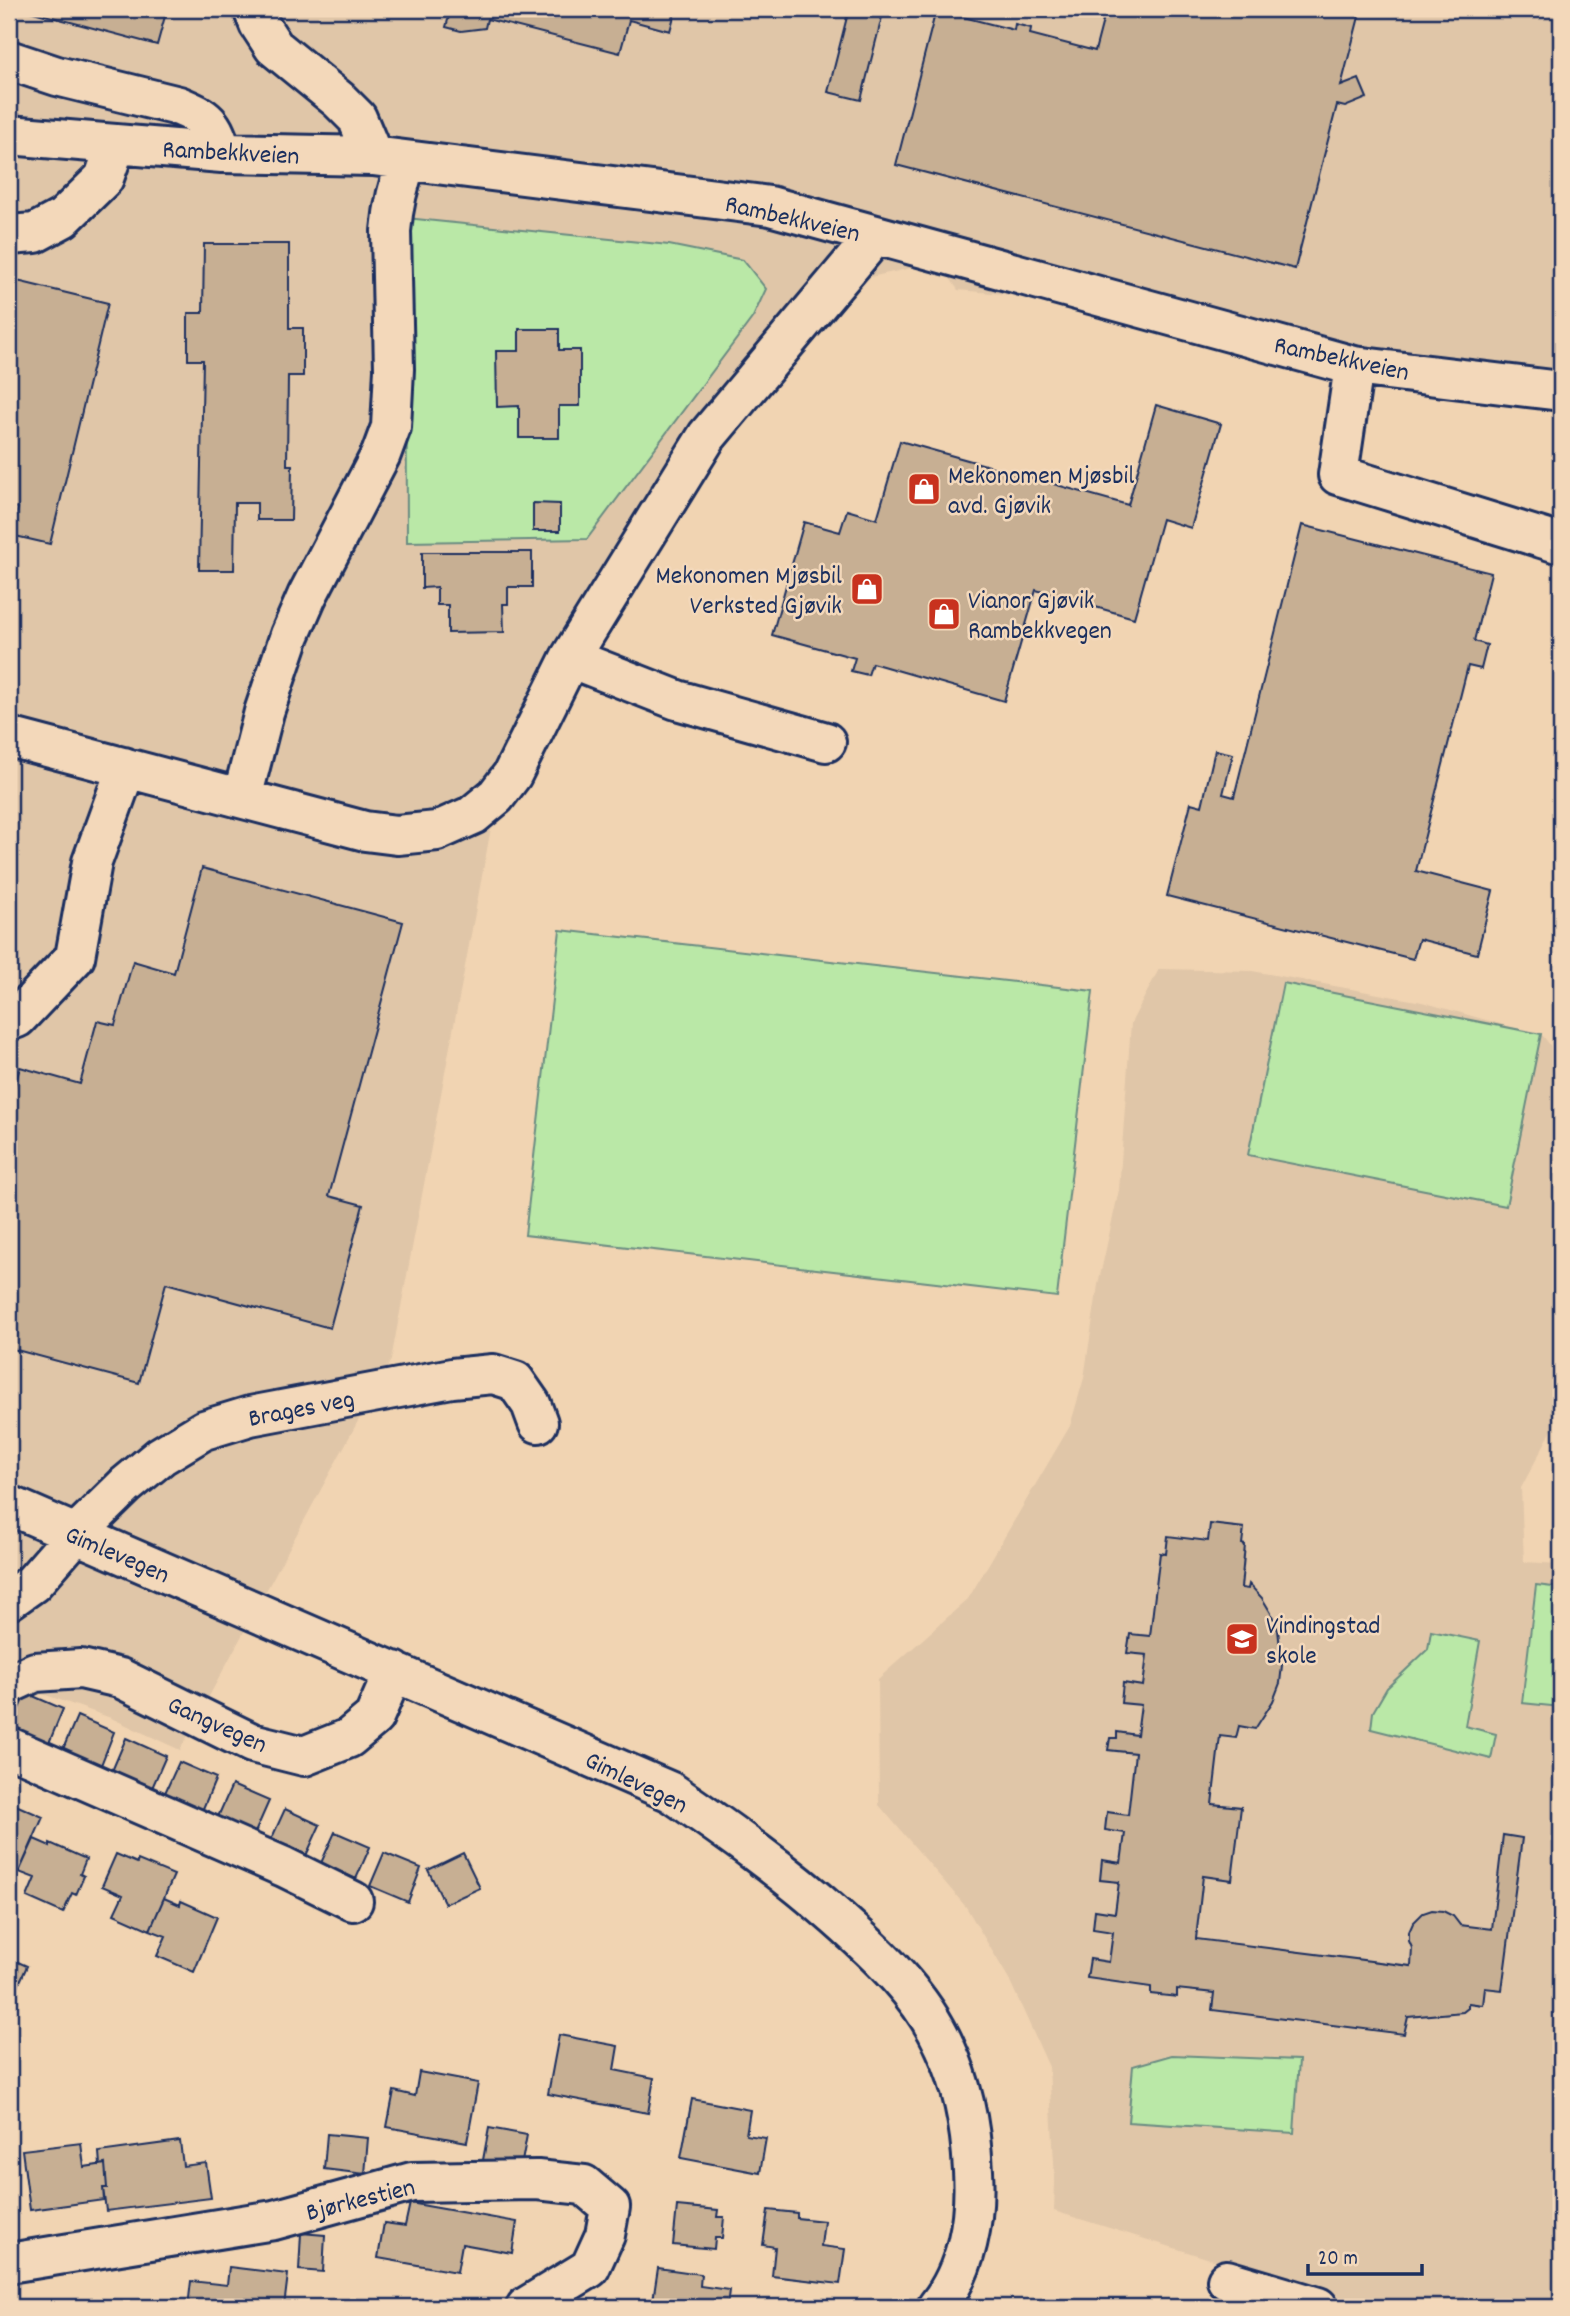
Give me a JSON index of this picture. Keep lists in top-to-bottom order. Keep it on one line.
{"streets":{"street":["Rambekkveien","Brages veg","Gimlevegen","Gangvegen","Bjørkestien"]},"crossings":[["Brages veg","Gimlevegen"],["Gimlevegen","Gangvegen"]],"places":{"shop":["Mekonomen Mjøsbil avd. Gjøvik","Mekonomen Mjøsbil Verksted Gjøvik","Vianor Gjøvik Rambekkvegen"],"school or university":["Vindingstad skole"]},"scale_bar":"20 m"}
